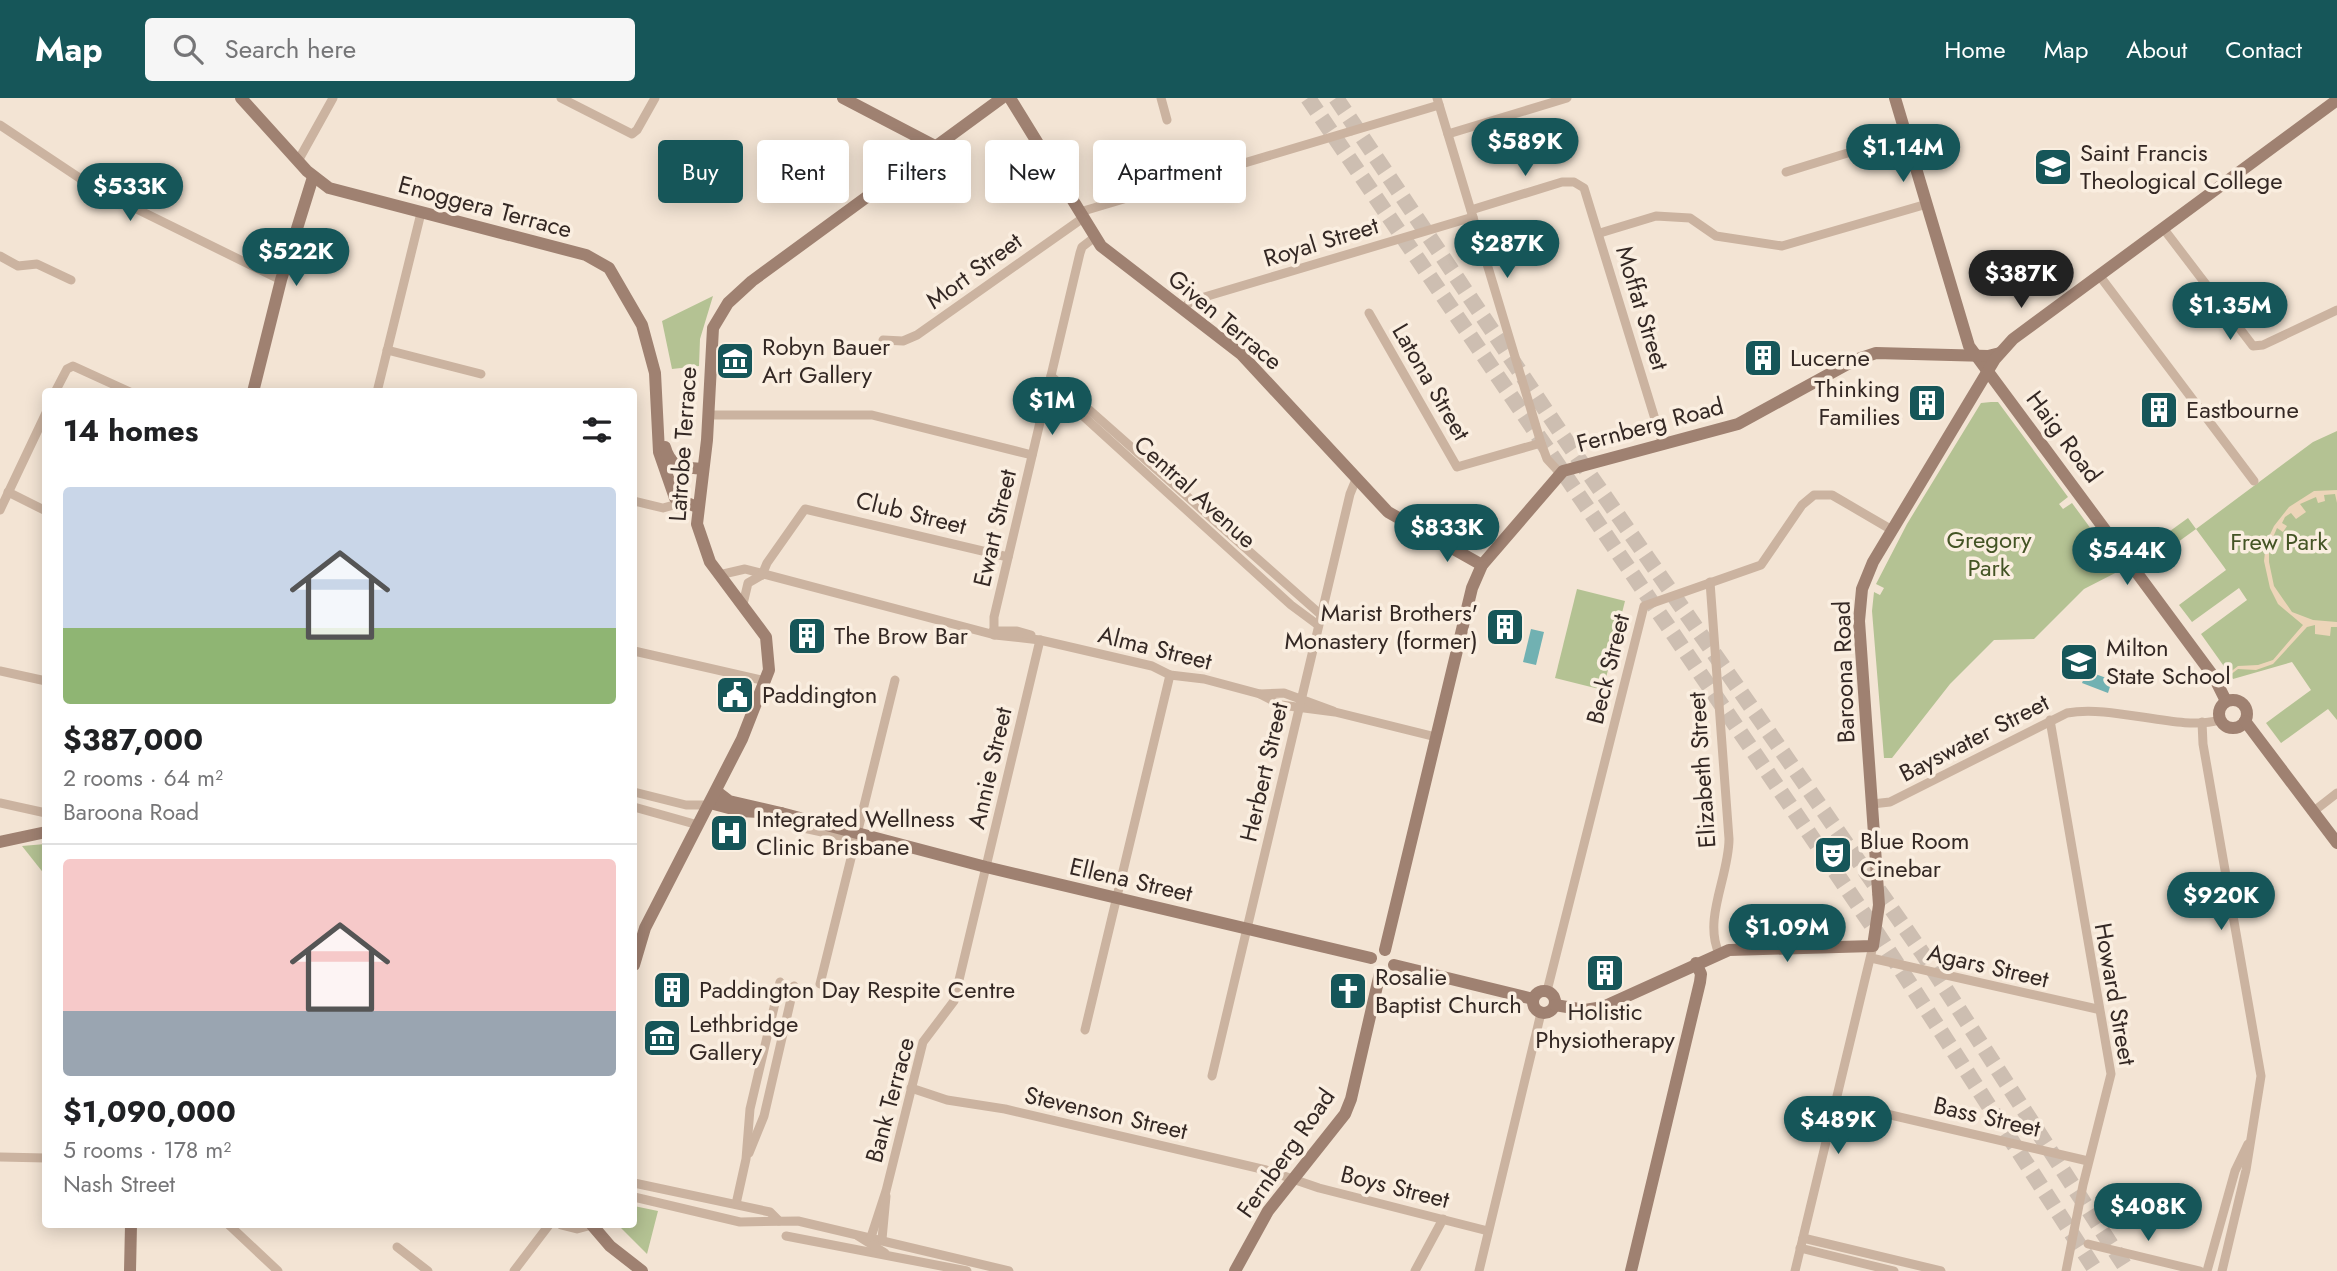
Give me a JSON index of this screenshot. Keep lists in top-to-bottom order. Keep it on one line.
{"streets":{"street":["Enoggera Terrace","Royal Street","Mort Street","Moffat Street","Given Terrace","Latona Street","Fernberg Road","Haig Road","Latrobe Terrace","Central Avenue","Club Street","Ewart Street","Alma Street","Beck Street","Baroona Road","Bayswater Street","Annie Street","Elizabeth Street","Herbert Street","Ellena Street","Agars Street","Howard Street","Bank Terrace","Stevenson Street","Bass Street","Boys Street"]},"crossings":[["Royal Street","Moffat Street"],["Royal Street","Given Terrace"],["Mort Street","Given Terrace"],["Moffat Street","Fernberg Road"],["Given Terrace","Fernberg Road"],["Given Terrace","Ewart Street"],["Given Terrace","Herbert Street"],["Fernberg Road","Haig Road"],["Fernberg Road","Alma Street"],["Fernberg Road","Baroona Road"],["Fernberg Road","Ellena Street"],["Fernberg Road","Stevenson Street"],["Fernberg Road","Boys Street"],["Haig Road","Baroona Road"],["Haig Road","Bayswater Street"],["Latrobe Terrace","Alma Street"],["Latrobe Terrace","Ellena Street"],["Central Avenue","Ewart Street"],["Central Avenue","Herbert Street"],["Club Street","Ewart Street"],["Club Street","Alma Street"],["Ewart Street","Alma Street"],["Alma Street","Annie Street"],["Alma Street","Herbert Street"],["Beck Street","Baroona Road"],["Beck Street","Elizabeth Street"],["Baroona Road","Bayswater Street"],["Baroona Road","Agars Street"],["Baroona Road","Bass Street"],["Bayswater Street","Howard Street"],["Annie Street","Ellena Street"],["Annie Street","Bank Terrace"],["Herbert Street","Ellena Street"],["Agars Street","Howard Street"],["Howard Street","Bass Street"],["Bank Terrace","Stevenson Street"],["Stevenson Street","Boys Street"]],"parks":["Gregory Park","Frew Park"],"places":{"school or university":["Saint Francis Theological College","Milton State School"],"building":["Lucerne","Thinking Families","Eastbourne","Marist Brothers' Monastery (former)","The Brow Bar","Holistic Physiotherapy","Paddington Day Respite Centre"],"museum":["Robyn Bauer Art Gallery","Lethbridge Gallery"],"public building":["Paddington"],"hospital":["Integrated Wellness Clinic Brisbane"],"theatre":["Blue Room Cinebar"],"church":["Rosalie Baptist Church"]},"page":{"header":"Map","search":"Search here","nav":["Home","Map","About","Contact"],"price":["$589K","$1.14M","$533K","$287K","$522K","$387K","$1.35M","$1M","$833K","$544K","$920K","$1.09M","$489K","$408K"],"chip":["Buy","Rent","Filters","New","Apartment"],"heading":"14 homes","list":[{"name":"$387,000","note":"2 rooms · 64 m² · Baroona Road"},{"name":"$1,090,000","note":"5 rooms · 178 m² · Nash Street"}]}}
